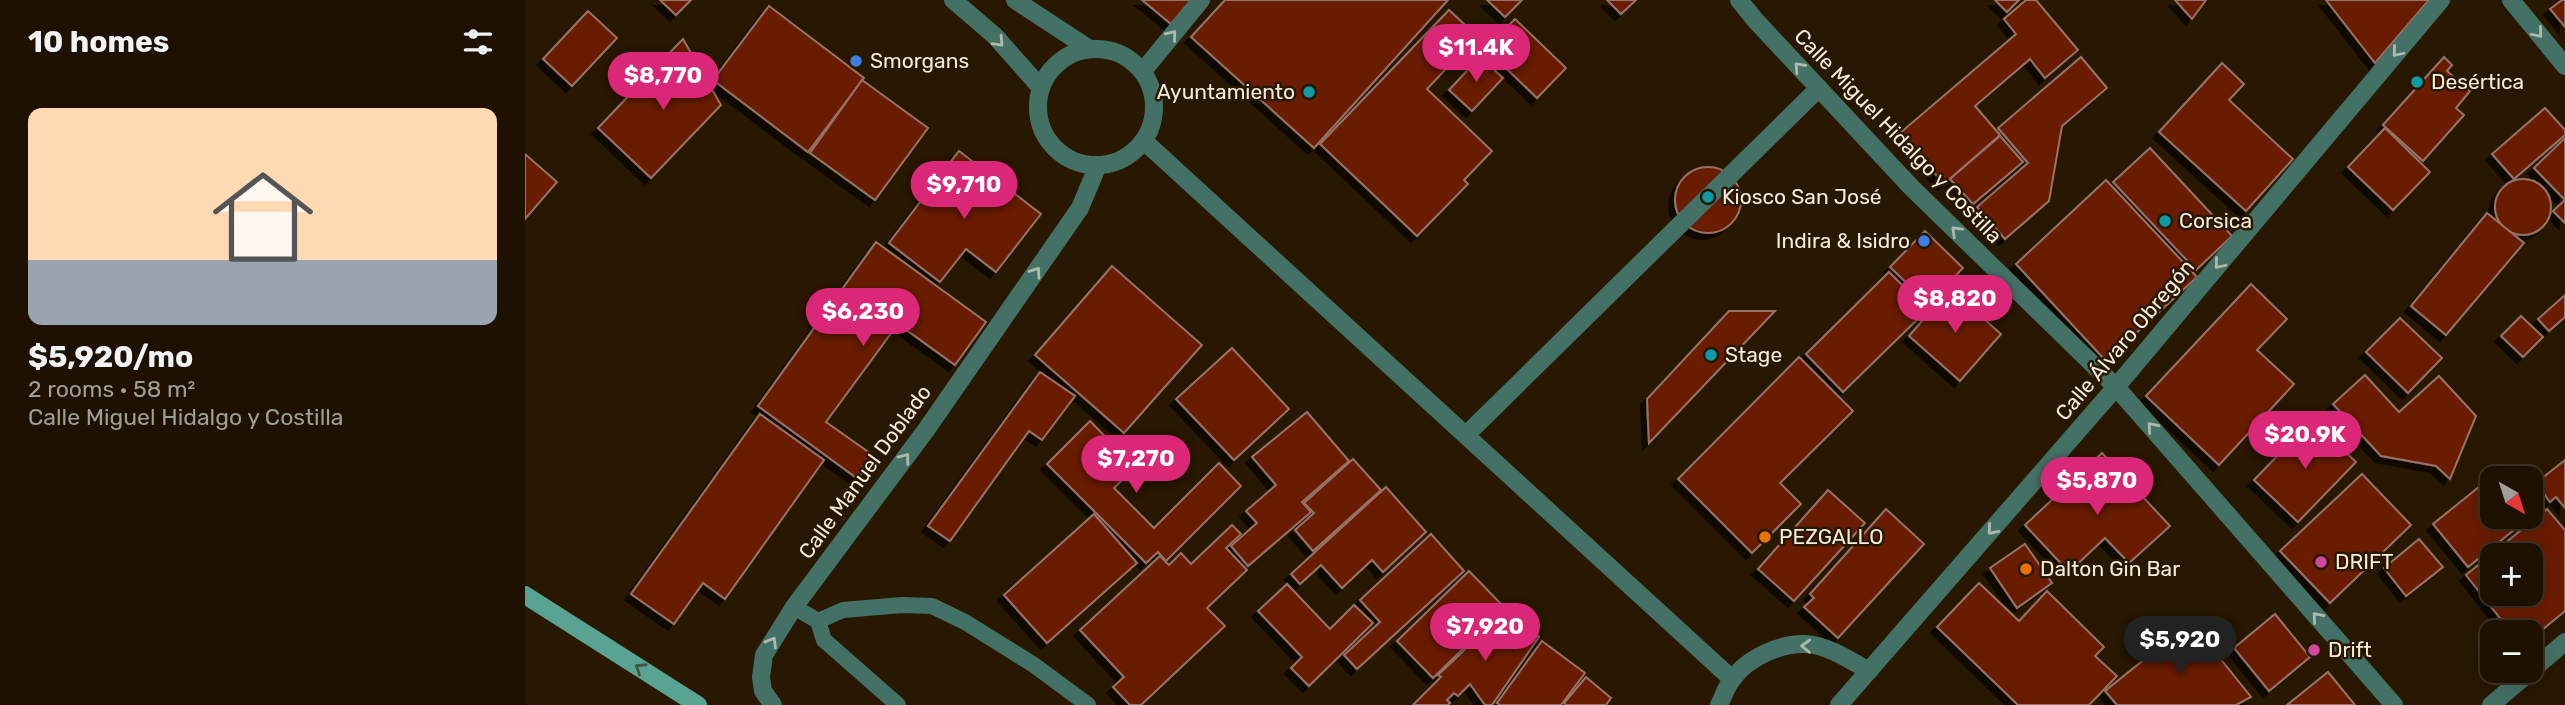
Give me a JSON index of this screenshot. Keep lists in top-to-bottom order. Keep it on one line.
{"streets":{"street":["Calle Miguel Hidalgo y Costilla","Calle Álvaro Obregón","Calle Manuel Doblado"]},"crossings":[["Calle Miguel Hidalgo y Costilla","Calle Álvaro Obregón"]],"one_way":["Calle Miguel Hidalgo y Costilla","Calle Álvaro Obregón","Calle Manuel Doblado"],"places":["Smorgans","Desértica","Ayuntamiento","Kiosco San José","Corsica","Indira & Isidro","Stage","PEZGALLO","DRIFT","Dalton Gin Bar","Drift"],"north":"bottom right","page":{"heading":"10 homes","price":["$11.4K","$8,770","$9,710","$8,820","$6,230","$20.9K","$7,270","$5,870","$7,920","$5,920"],"list":[{"name":"$5,920/mo","note":"2 rooms · 58 m² · Calle Miguel Hidalgo y Costilla"}],"map_buttons":["+","−"]}}
